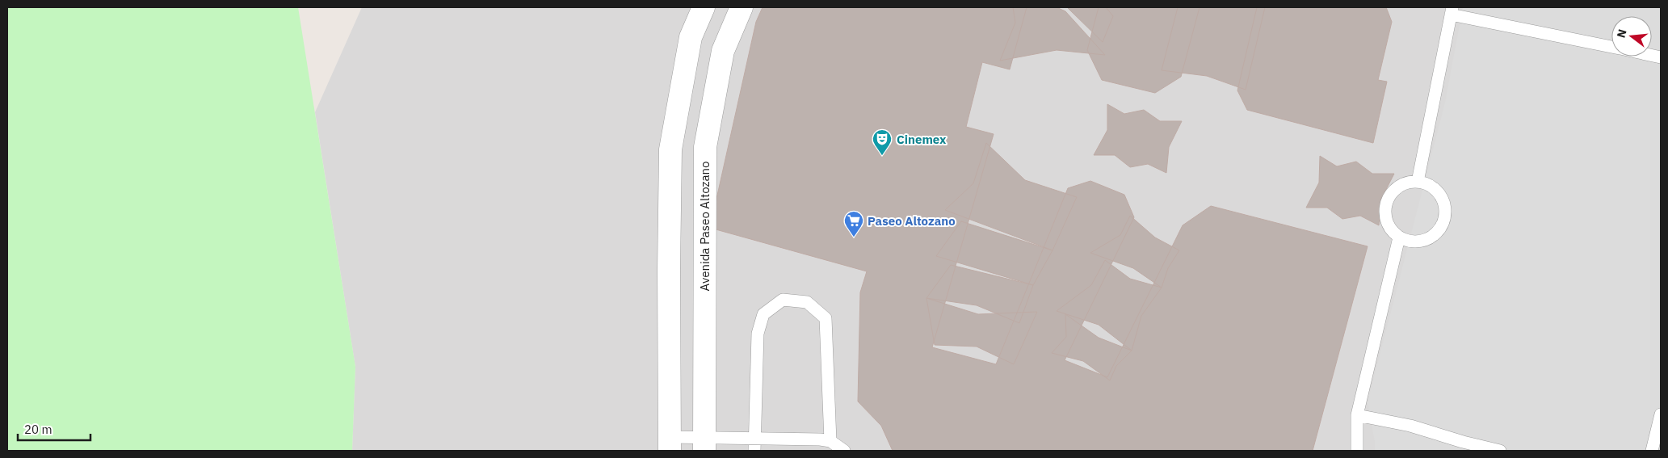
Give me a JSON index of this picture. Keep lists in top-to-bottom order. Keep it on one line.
{"streets":{"street":["Avenida Paseo Altozano"]},"places":{"theatre":["Cinemex"],"supermarket":["Paseo Altozano"]},"scale_bar":"20 m","north":"left"}
